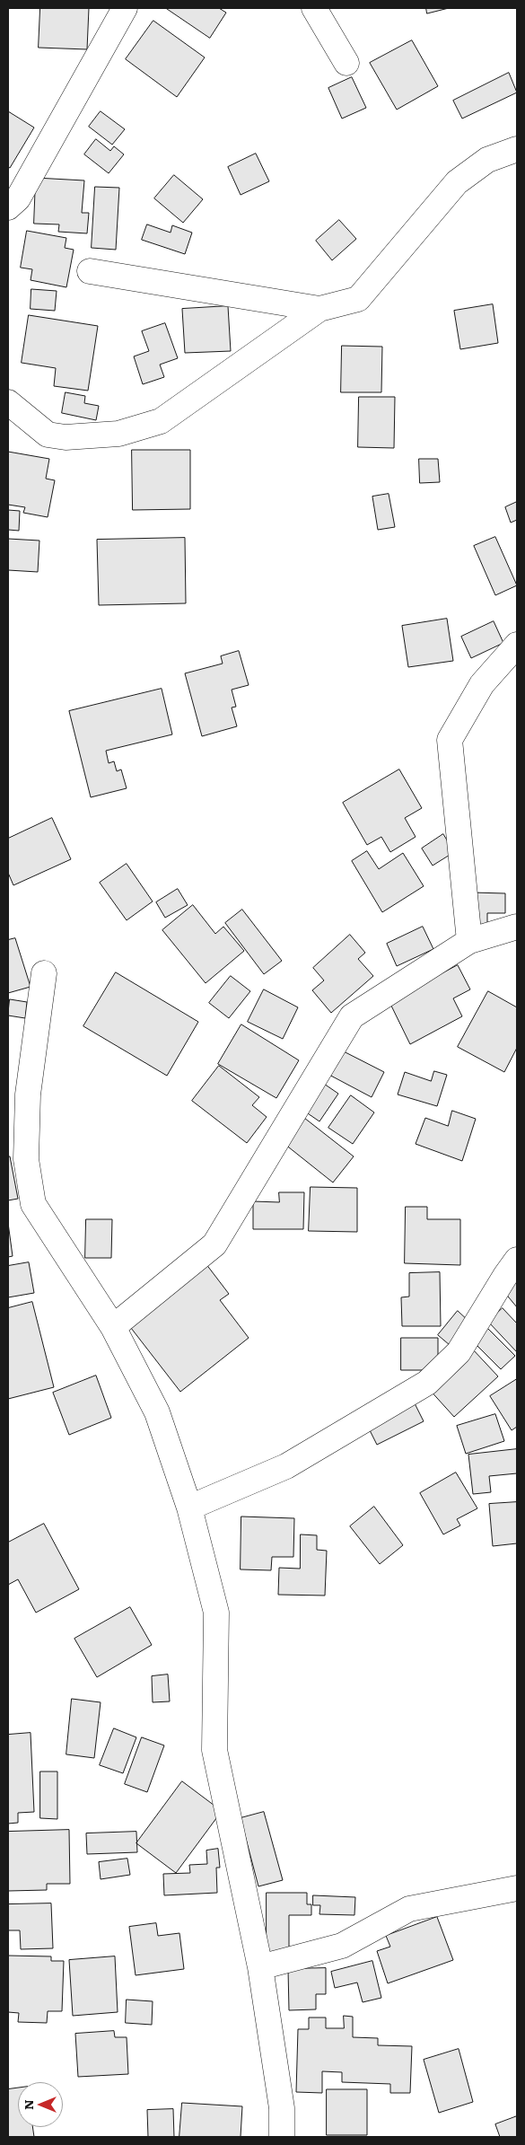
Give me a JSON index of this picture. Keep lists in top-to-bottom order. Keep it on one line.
{"north":"left"}
